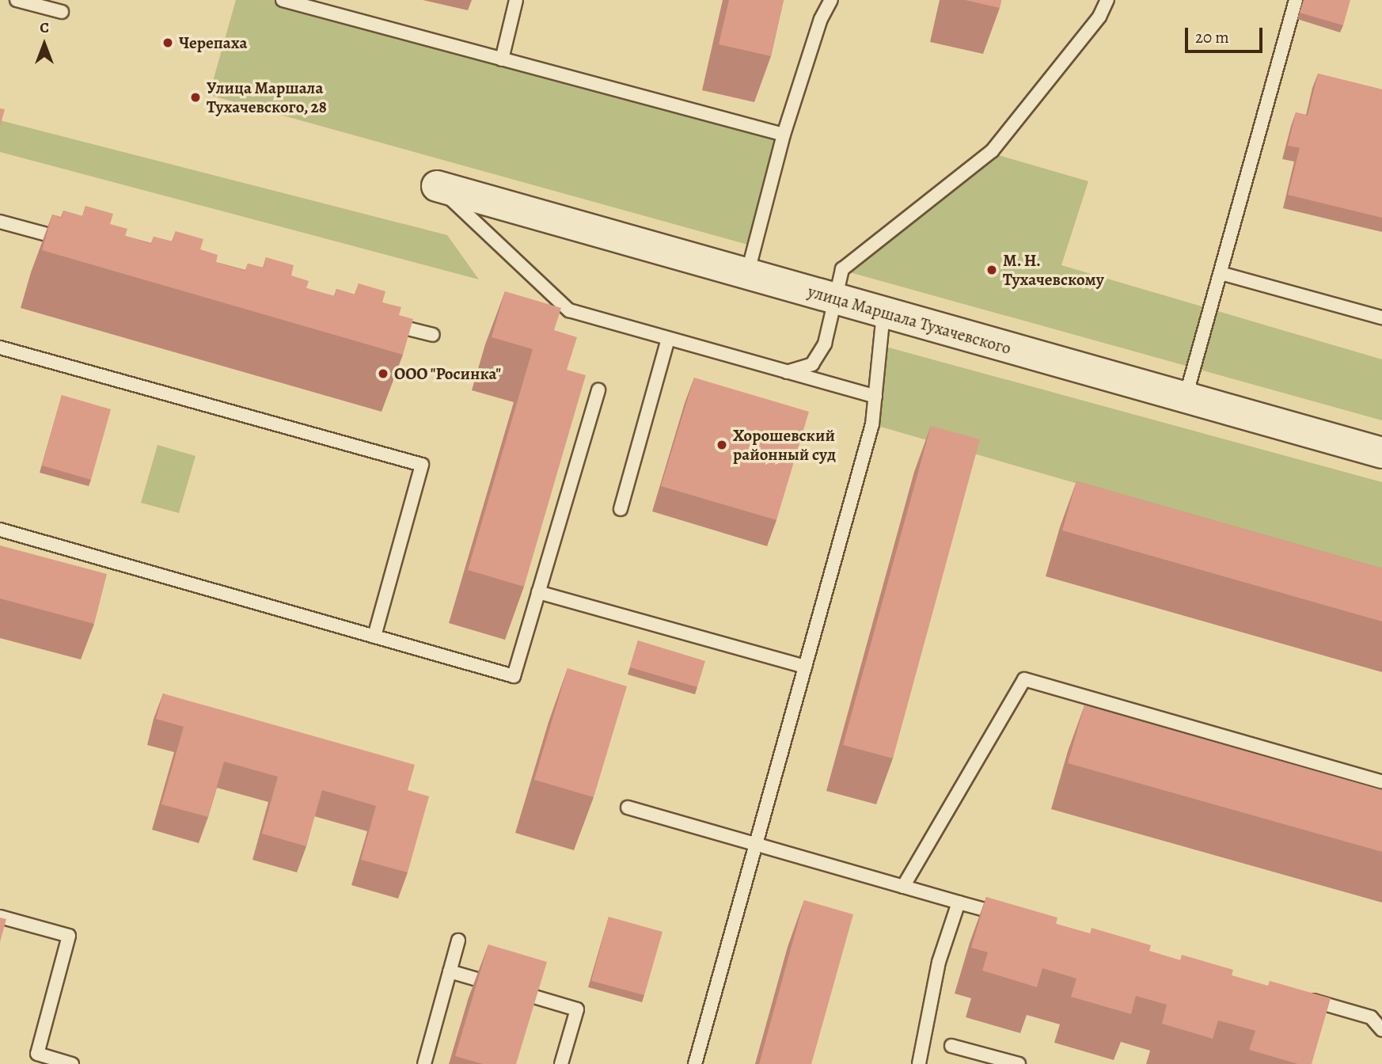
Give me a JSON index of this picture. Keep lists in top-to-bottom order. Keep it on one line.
{"streets":{"street":["улица Маршала Тухачевского"]},"places":["Черепаха","Улица Маршала Тухачевского, 28","М. Н. Тухачевскому","ООО \"Росинка\"","Хорошевский районный суд"],"scale_bar":"20 m","north":"top"}
